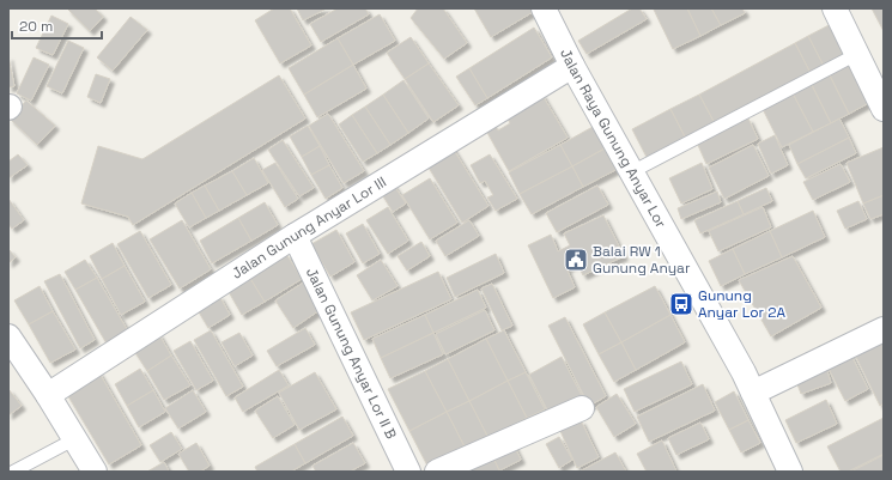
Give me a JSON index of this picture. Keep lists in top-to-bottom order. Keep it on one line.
{"streets":{"street":["Jalan Raya Gunung Anyar Lor","Jalan Gunung Anyar Lor III","Jalan Gunung Anyar Lor II B"]},"crossings":[["Jalan Raya Gunung Anyar Lor","Jalan Gunung Anyar Lor III"],["Jalan Gunung Anyar Lor III","Jalan Gunung Anyar Lor II B"]],"places":{"public building":["Balai RW 1 Gunung Anyar"],"bus stop":["Gunung Anyar Lor 2A"]},"scale_bar":"20 m"}
